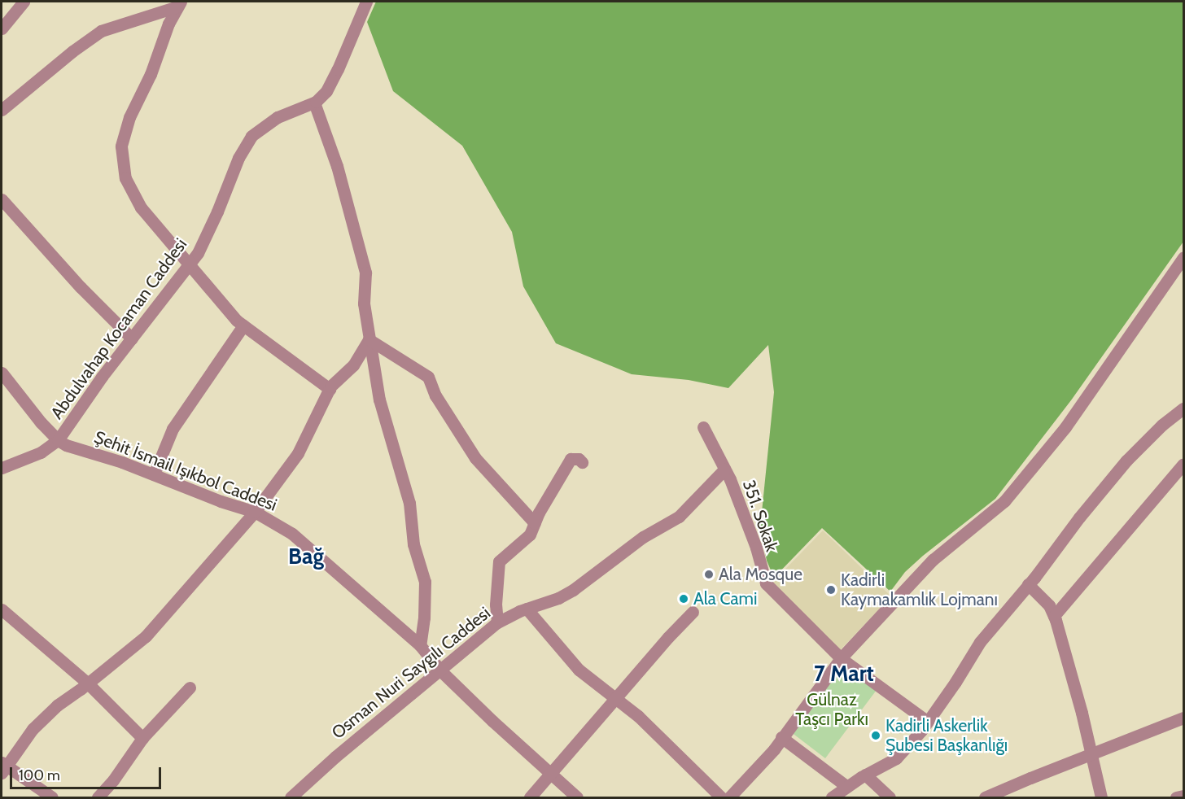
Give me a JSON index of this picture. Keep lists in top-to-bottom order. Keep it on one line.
{"streets":{"street":["Abdulvahap Kocaman Caddesi","Şehit İsmail Işıkbol Caddesi","351. Sokak","Osman Nuri Saygılı Caddesi"]},"crossings":[["Abdulvahap Kocaman Caddesi","Şehit İsmail Işıkbol Caddesi"],["Şehit İsmail Işıkbol Caddesi","Osman Nuri Saygılı Caddesi"],["351. Sokak","Osman Nuri Saygılı Caddesi"]],"districts":["Bağ","7 Mart"],"parks":["Gülnaz Taşcı Parkı"],"places":["Ala Mosque","Kadirli Kaymakamlık Lojmanı","Ala Cami","Kadirli Askerlik Şubesi Başkanlığı"],"scale_bar":"100 m"}
